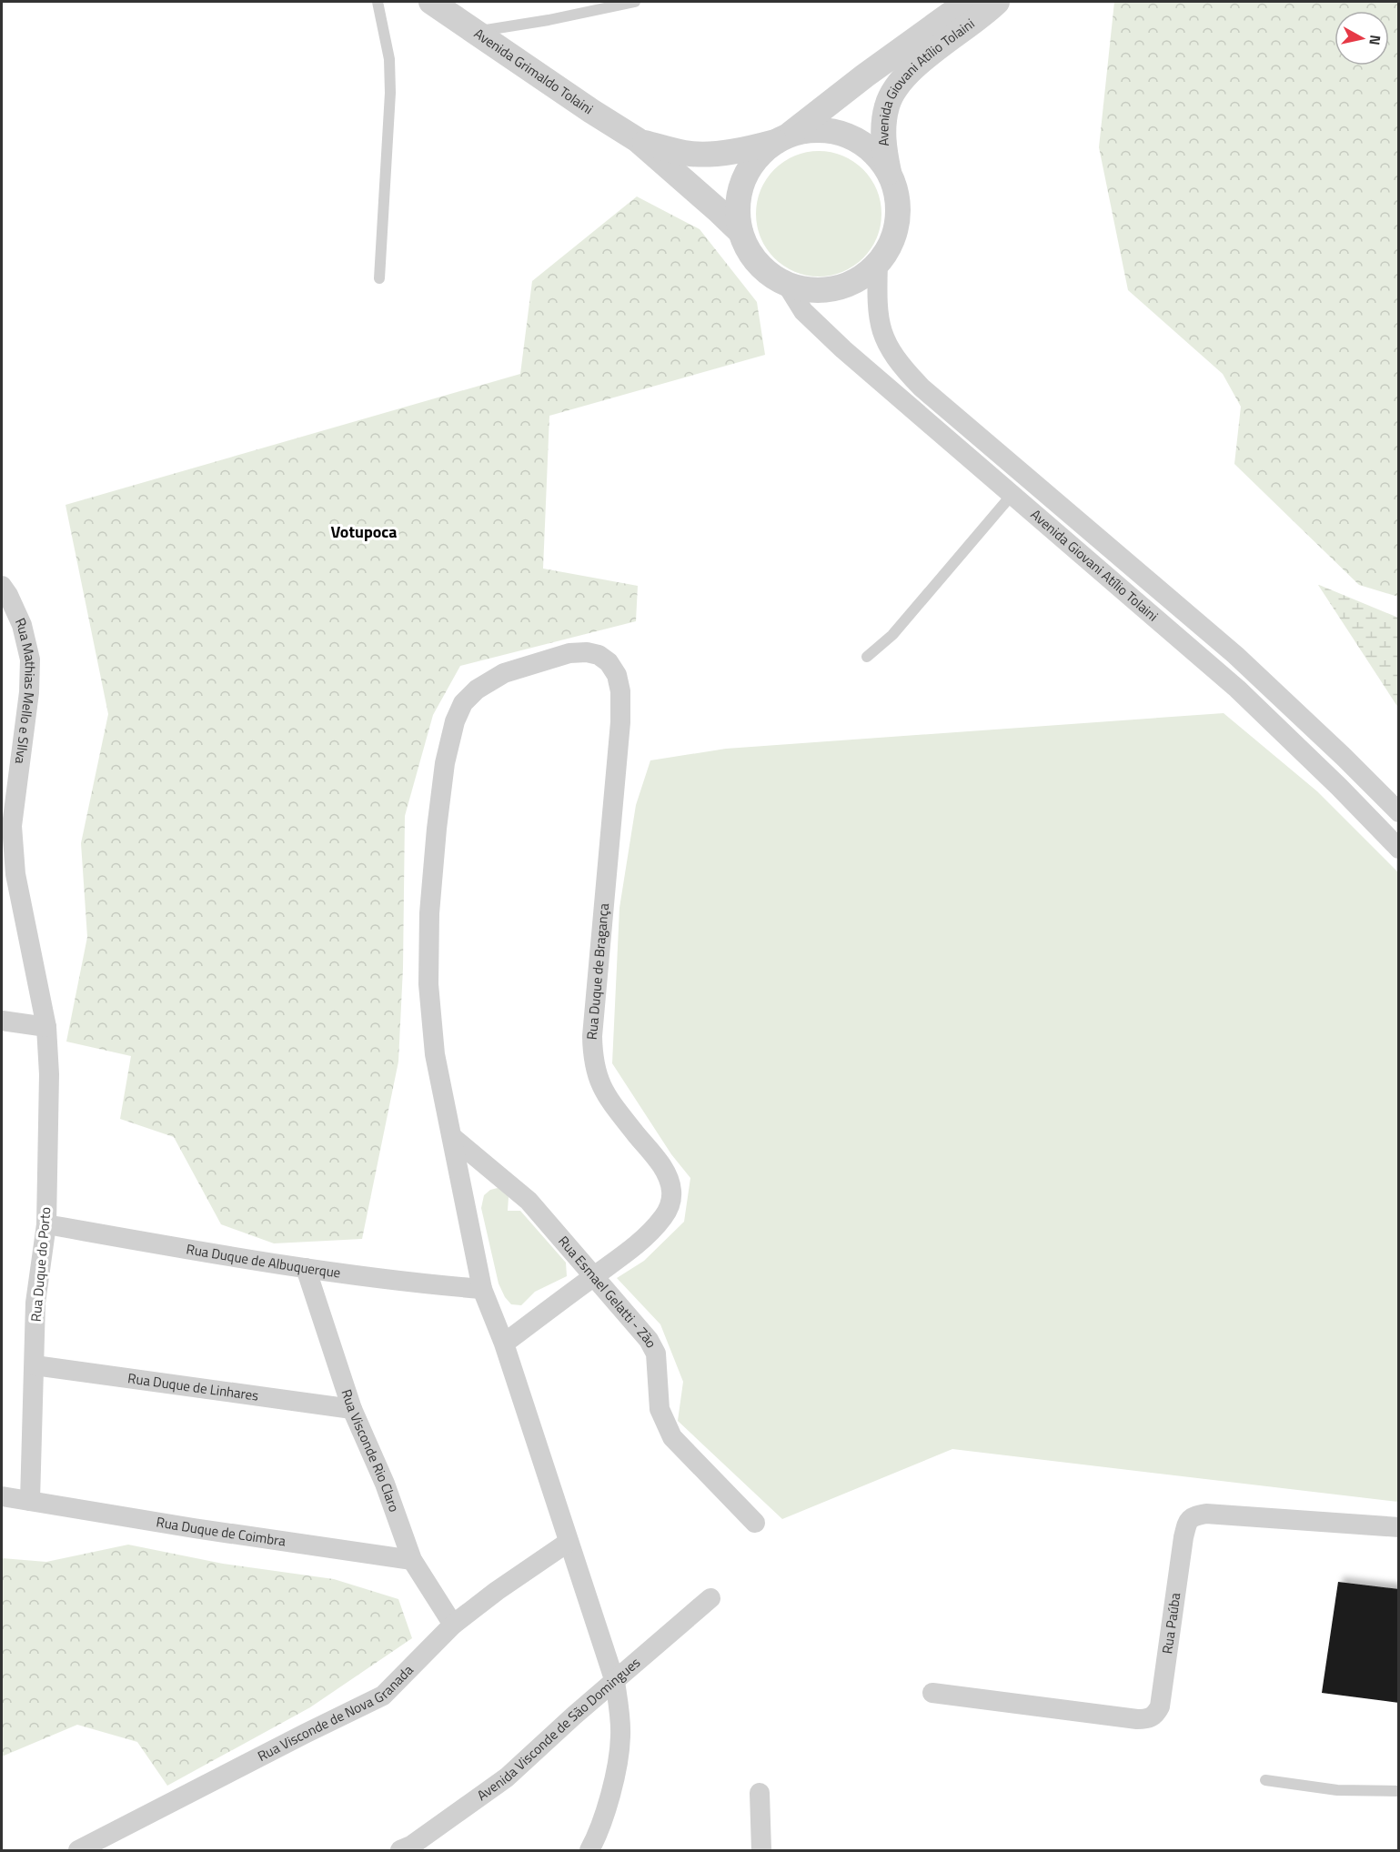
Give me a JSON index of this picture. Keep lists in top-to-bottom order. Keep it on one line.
{"streets":{"street":["Avenida Grimaldo Tolaini","Avenida Giovani Atílio Tolaini","Rua Mathias Mello e SIlva","Rua Duque de Bragança","Rua Duque de Albuquerque","Rua Duque do Porto","Rua Esmael Gelatti - Zão","Rua Duque de Linhares","Rua Visconde Rio Claro","Rua Duque de Coimbra","Rua Paúba","Rua Visconde de Nova Granada","Avenida Visconde de São Domingues"]},"crossings":[["Avenida Grimaldo Tolaini","Avenida Giovani Atílio Tolaini"],["Rua Mathias Mello e SIlva","Rua Duque do Porto"],["Rua Duque de Bragança","Rua Esmael Gelatti - Zão"],["Rua Duque de Albuquerque","Rua Duque do Porto"],["Rua Duque de Albuquerque","Rua Visconde Rio Claro"],["Rua Duque do Porto","Rua Duque de Linhares"],["Rua Duque do Porto","Rua Duque de Coimbra"],["Rua Duque de Linhares","Rua Visconde Rio Claro"],["Rua Visconde Rio Claro","Rua Duque de Coimbra"],["Rua Visconde Rio Claro","Rua Visconde de Nova Granada"]],"districts":["Votupoca"],"north":"right"}
